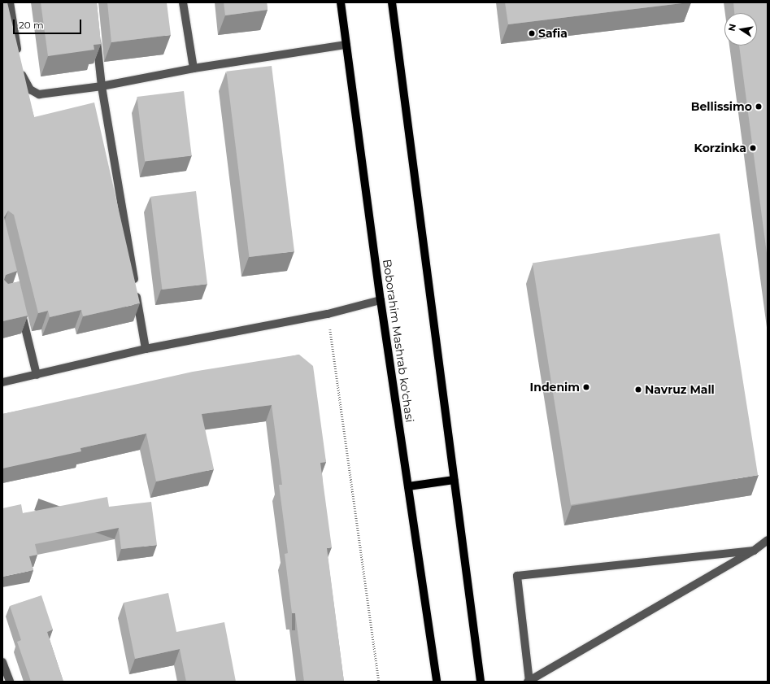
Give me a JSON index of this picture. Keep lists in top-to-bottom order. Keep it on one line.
{"streets":{"main road":["Boborahim Mashrab ko'chasi"]},"places":["Safia","Bellissimo","Korzinka","Indenim","Navruz Mall"],"scale_bar":"20 m","north":"left"}
